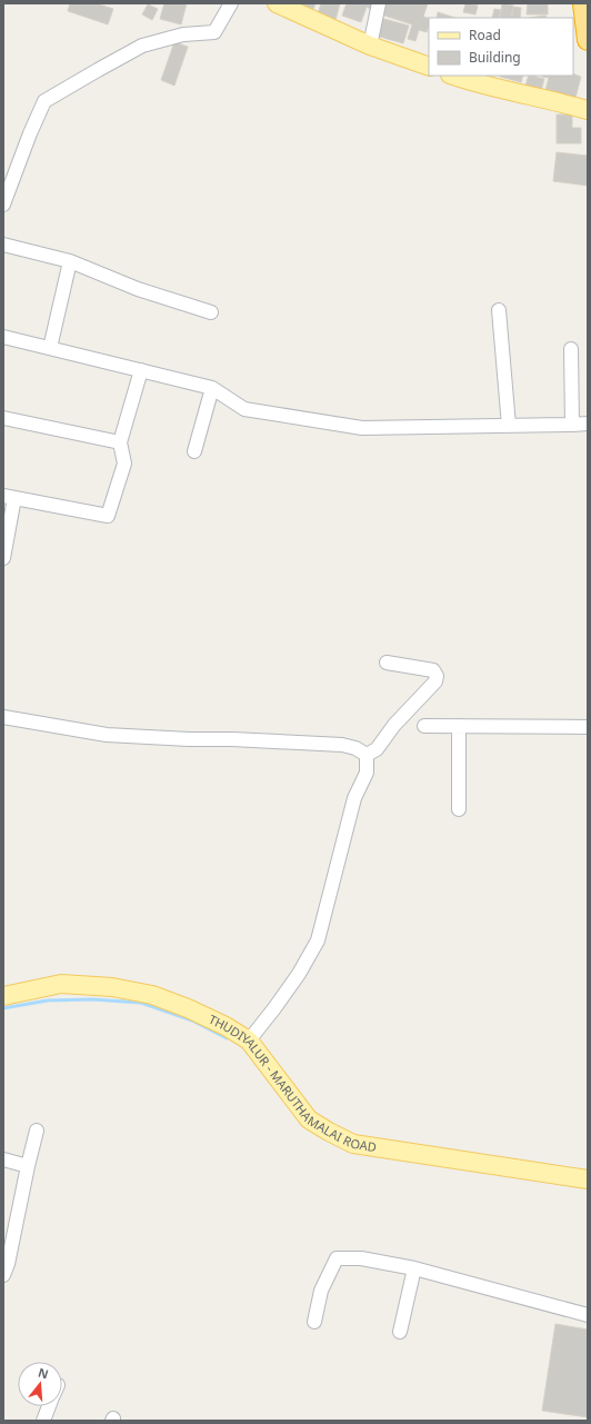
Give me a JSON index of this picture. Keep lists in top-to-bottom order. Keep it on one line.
{"streets":{"main road":["THUDIYALUR - MARUTHAMALAI ROAD"]},"legend":["Road","Building"],"north":"top"}
